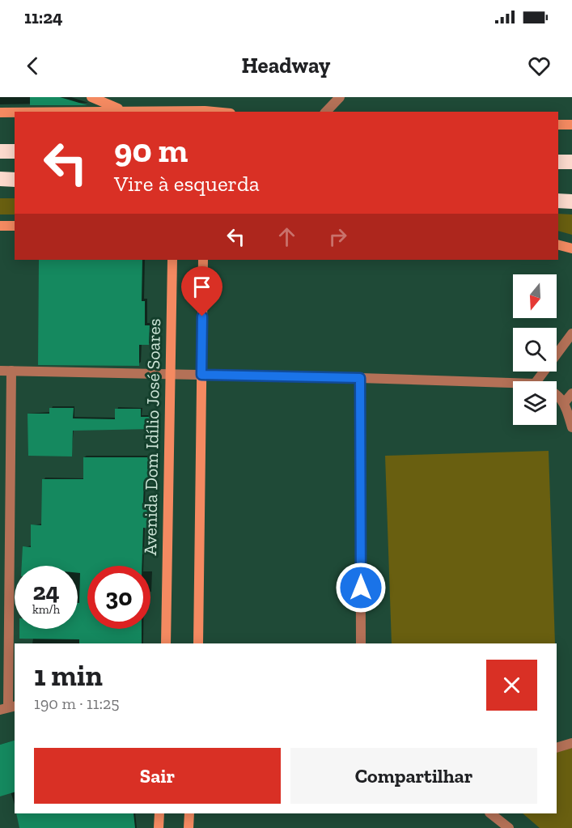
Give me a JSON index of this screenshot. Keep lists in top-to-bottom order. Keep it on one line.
{"streets":{"street":["Avenida Dom Idílio José Soares"]},"north":"bottom","page":{"status":"11:24","header":"Headway","turn":["90 m","Vire à esquerda"],"speed":"24 km/h","limit":"30","heading":["1 min","190 m · 11:25"],"buttons":["Sair","Compartilhar"]}}
